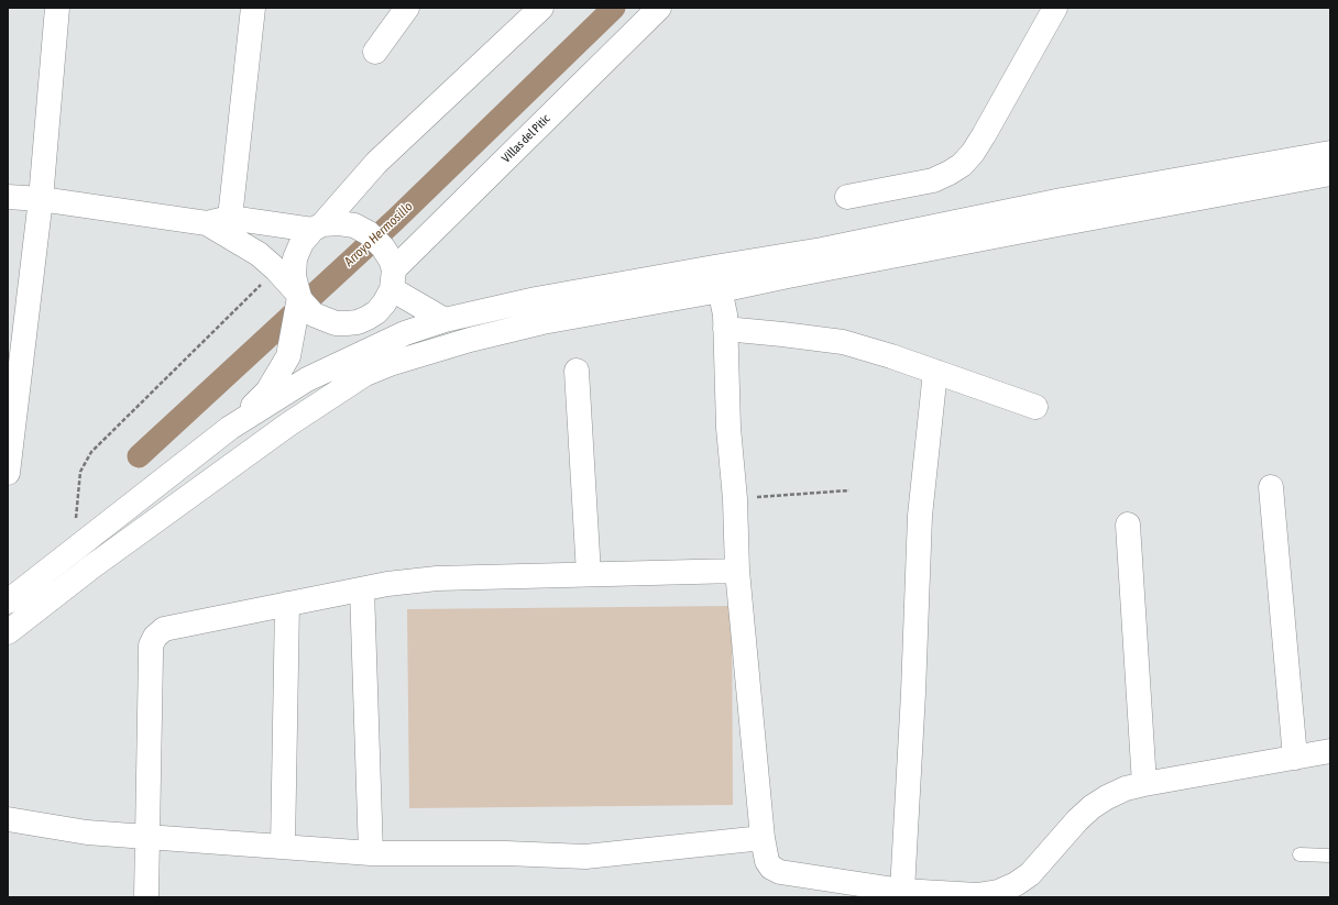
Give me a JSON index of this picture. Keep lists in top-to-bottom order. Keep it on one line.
{"streets":{"street":["Villas del Pitic"]},"water":["Arroyo Hermosillo"]}
